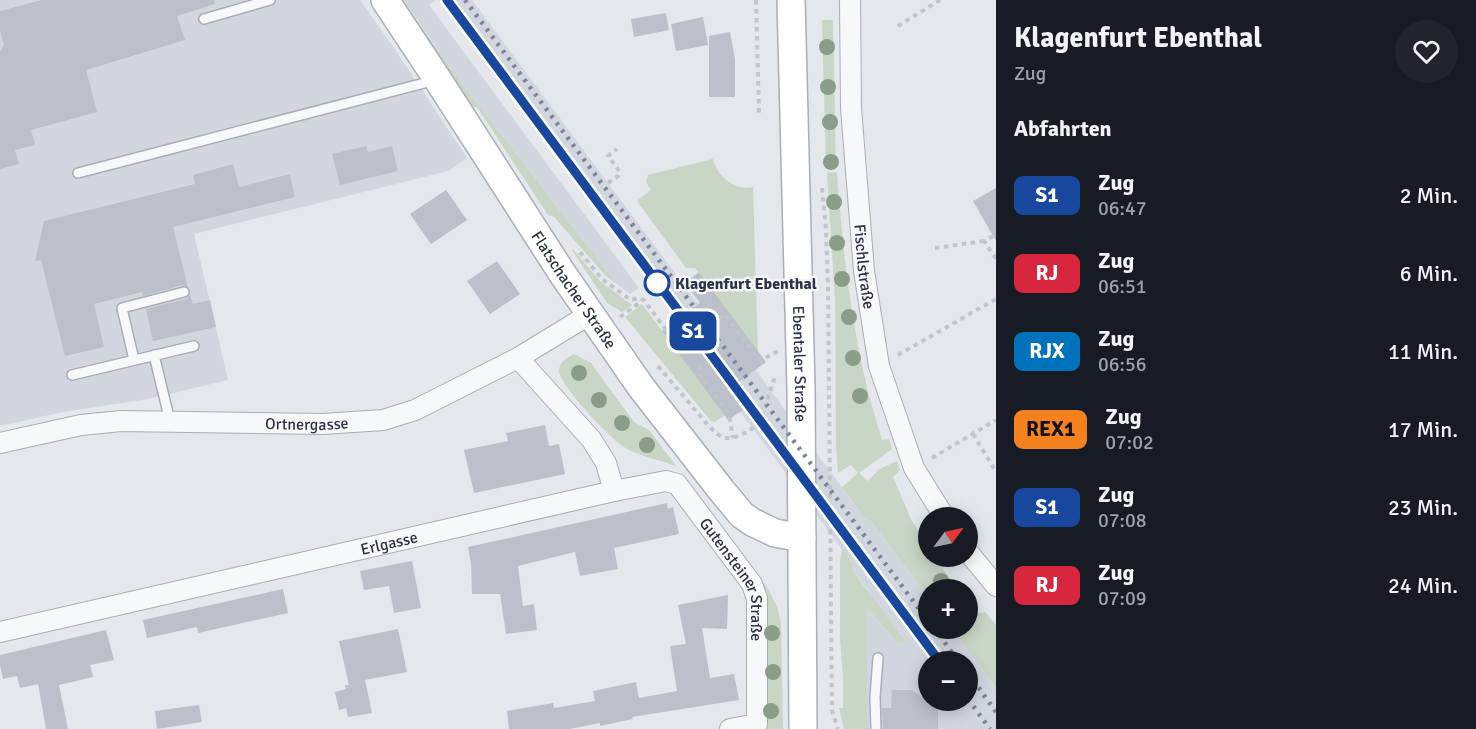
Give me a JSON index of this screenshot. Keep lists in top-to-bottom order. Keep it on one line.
{"streets":{"main road":["Flatschacher Straße","Ebentaler Straße"],"street":["Fischlstraße","Ortnergasse","Erlgasse","Gutensteiner Straße"]},"crossings":[["Flatschacher Straße","Ebentaler Straße"],["Flatschacher Straße","Ortnergasse"],["Erlgasse","Gutensteiner Straße"]],"places":["Klagenfurt Ebenthal"],"north":"top right","page":{"on_map":"S1","heading":[["Klagenfurt Ebenthal","Zug"],"Abfahrten"],"list":[{"mark":"S1","name":"Zug","note":"06:47","value":"2 Min."},{"mark":"RJ","name":"Zug","note":"06:51","value":"6 Min."},{"mark":"RJX","name":"Zug","note":"06:56","value":"11 Min."},{"mark":"REX1","name":"Zug","note":"07:02","value":"17 Min."},{"mark":"S1","name":"Zug","note":"07:08","value":"23 Min."},{"mark":"RJ","name":"Zug","note":"07:09","value":"24 Min."}],"map_buttons":["+","−"]}}
